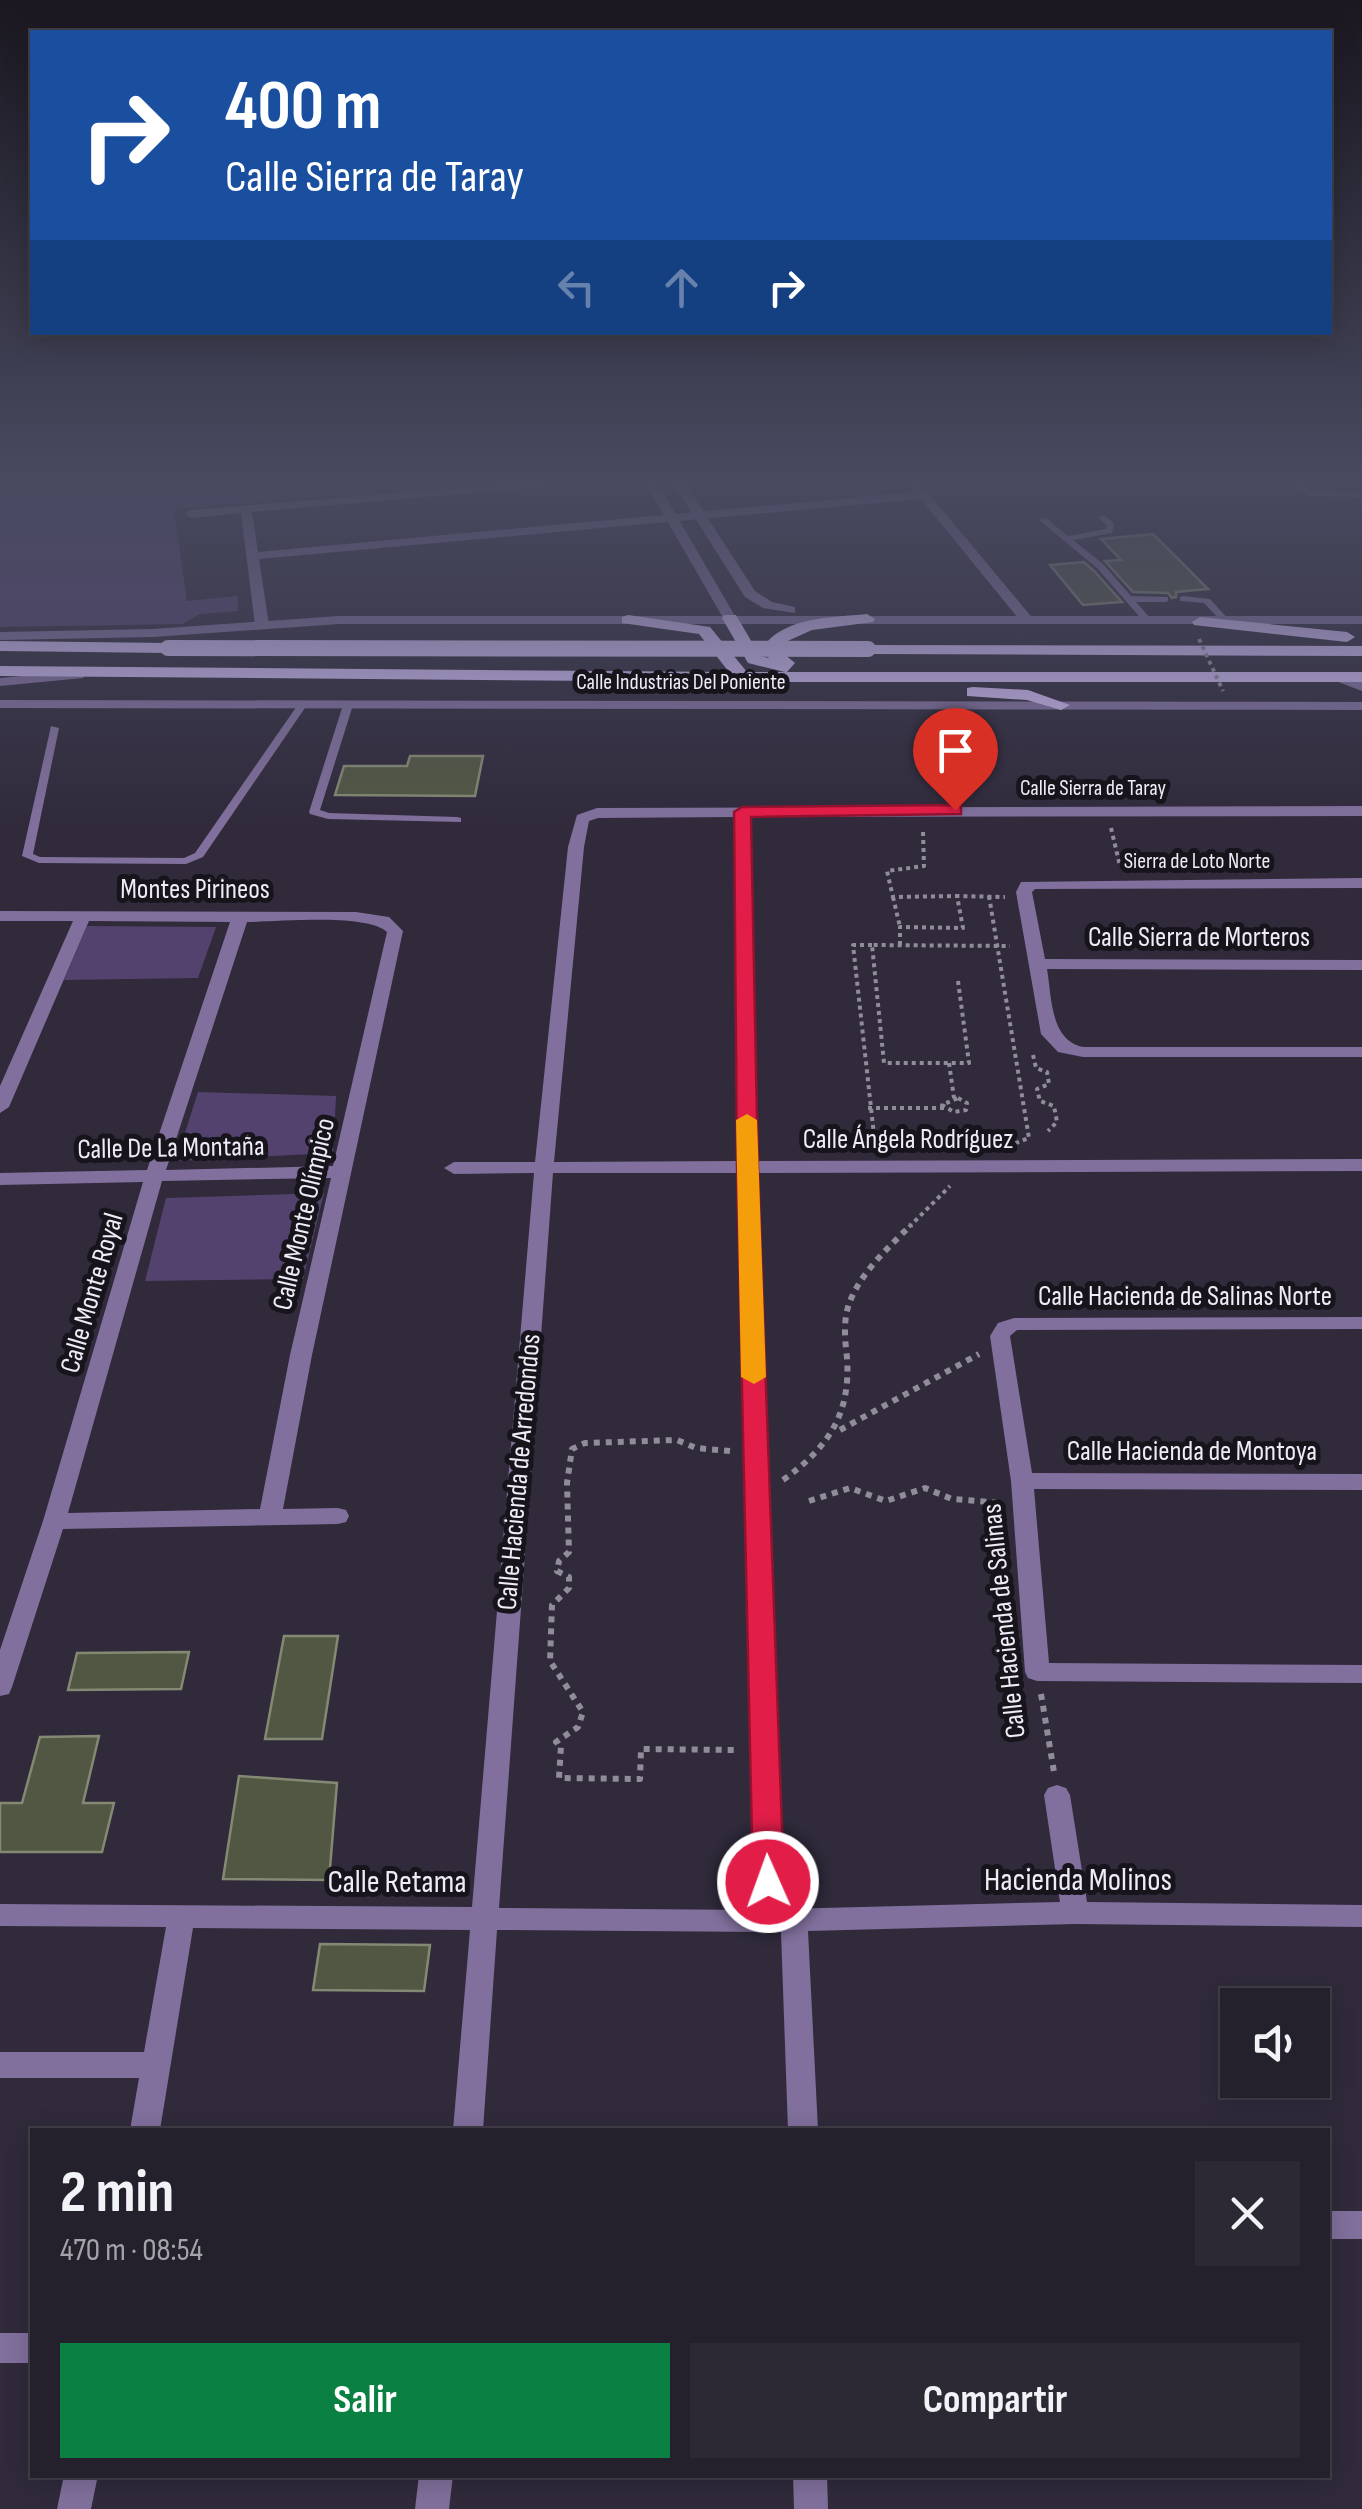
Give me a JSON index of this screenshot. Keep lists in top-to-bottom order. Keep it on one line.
{"streets":{"street":["Calle Industrias Del Poniente","Calle Sierra de Taray","Sierra de Loto Norte","Montes Pirineos","Calle Sierra de Morteros","Calle Ángela Rodríguez","Calle De La Montaña","Calle Monte Olímpico","Calle Monte Royal","Calle Hacienda de Salinas Norte","Calle Hacienda de Montoya","Calle Hacienda de Arredondos","Calle Hacienda de Salinas","Hacienda Molinos","Calle Retama"]},"crossings":[["Calle Sierra de Taray","Calle Hacienda de Arredondos"],["Montes Pirineos","Calle Monte Olímpico"],["Montes Pirineos","Calle Monte Royal"],["Calle Ángela Rodríguez","Calle Hacienda de Arredondos"],["Calle De La Montaña","Calle Monte Olímpico"],["Calle De La Montaña","Calle Monte Royal"],["Calle Hacienda de Salinas Norte","Calle Hacienda de Salinas"],["Calle Hacienda de Montoya","Calle Hacienda de Salinas"],["Calle Hacienda de Arredondos","Calle Retama"],["Hacienda Molinos","Calle Retama"]],"page":{"turn":["400 m","Calle Sierra de Taray"],"heading":["2 min","470 m · 08:54"],"buttons":["Salir","Compartir"]}}
